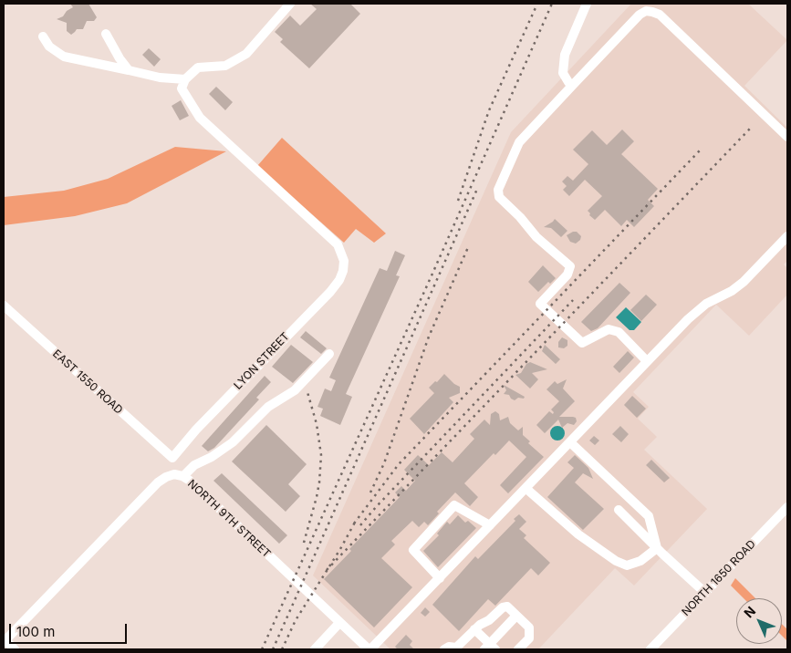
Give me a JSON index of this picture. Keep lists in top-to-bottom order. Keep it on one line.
{"streets":{"street":["LYON STREET","EAST 1550 ROAD","NORTH 9TH STREET","NORTH 1650 ROAD"]},"crossings":[["LYON STREET","EAST 1550 ROAD"],["LYON STREET","NORTH 9TH STREET"],["EAST 1550 ROAD","NORTH 9TH STREET"]],"scale_bar":"100 m","north":"top left"}
